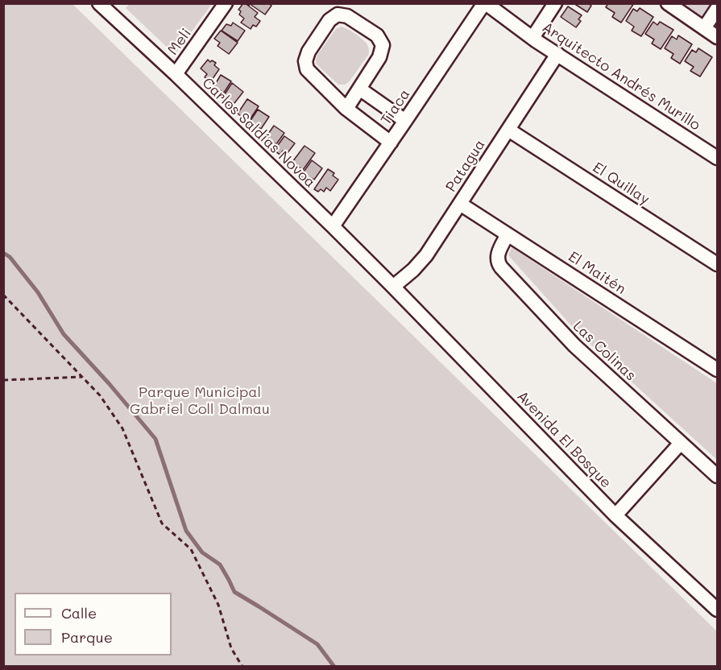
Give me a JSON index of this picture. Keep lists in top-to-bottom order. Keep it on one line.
{"streets":{"street":["Meli","Arquitecto Andrés Murillo","Tiaca","Carlos Saldías Novoa","Patagua","El Quillay","El Maitén","Las Colinas","Avenida El Bosque"]},"crossings":[["Meli","Carlos Saldías Novoa"],["Arquitecto Andrés Murillo","Tiaca"],["Arquitecto Andrés Murillo","Patagua"],["Tiaca","Carlos Saldías Novoa"],["Carlos Saldías Novoa","Patagua"],["Carlos Saldías Novoa","Avenida El Bosque"],["Patagua","El Quillay"],["Patagua","El Maitén"],["Patagua","Avenida El Bosque"],["El Maitén","Las Colinas"]],"parks":["Parque Municipal Gabriel Coll Dalmau"],"legend":["Calle","Parque"]}
